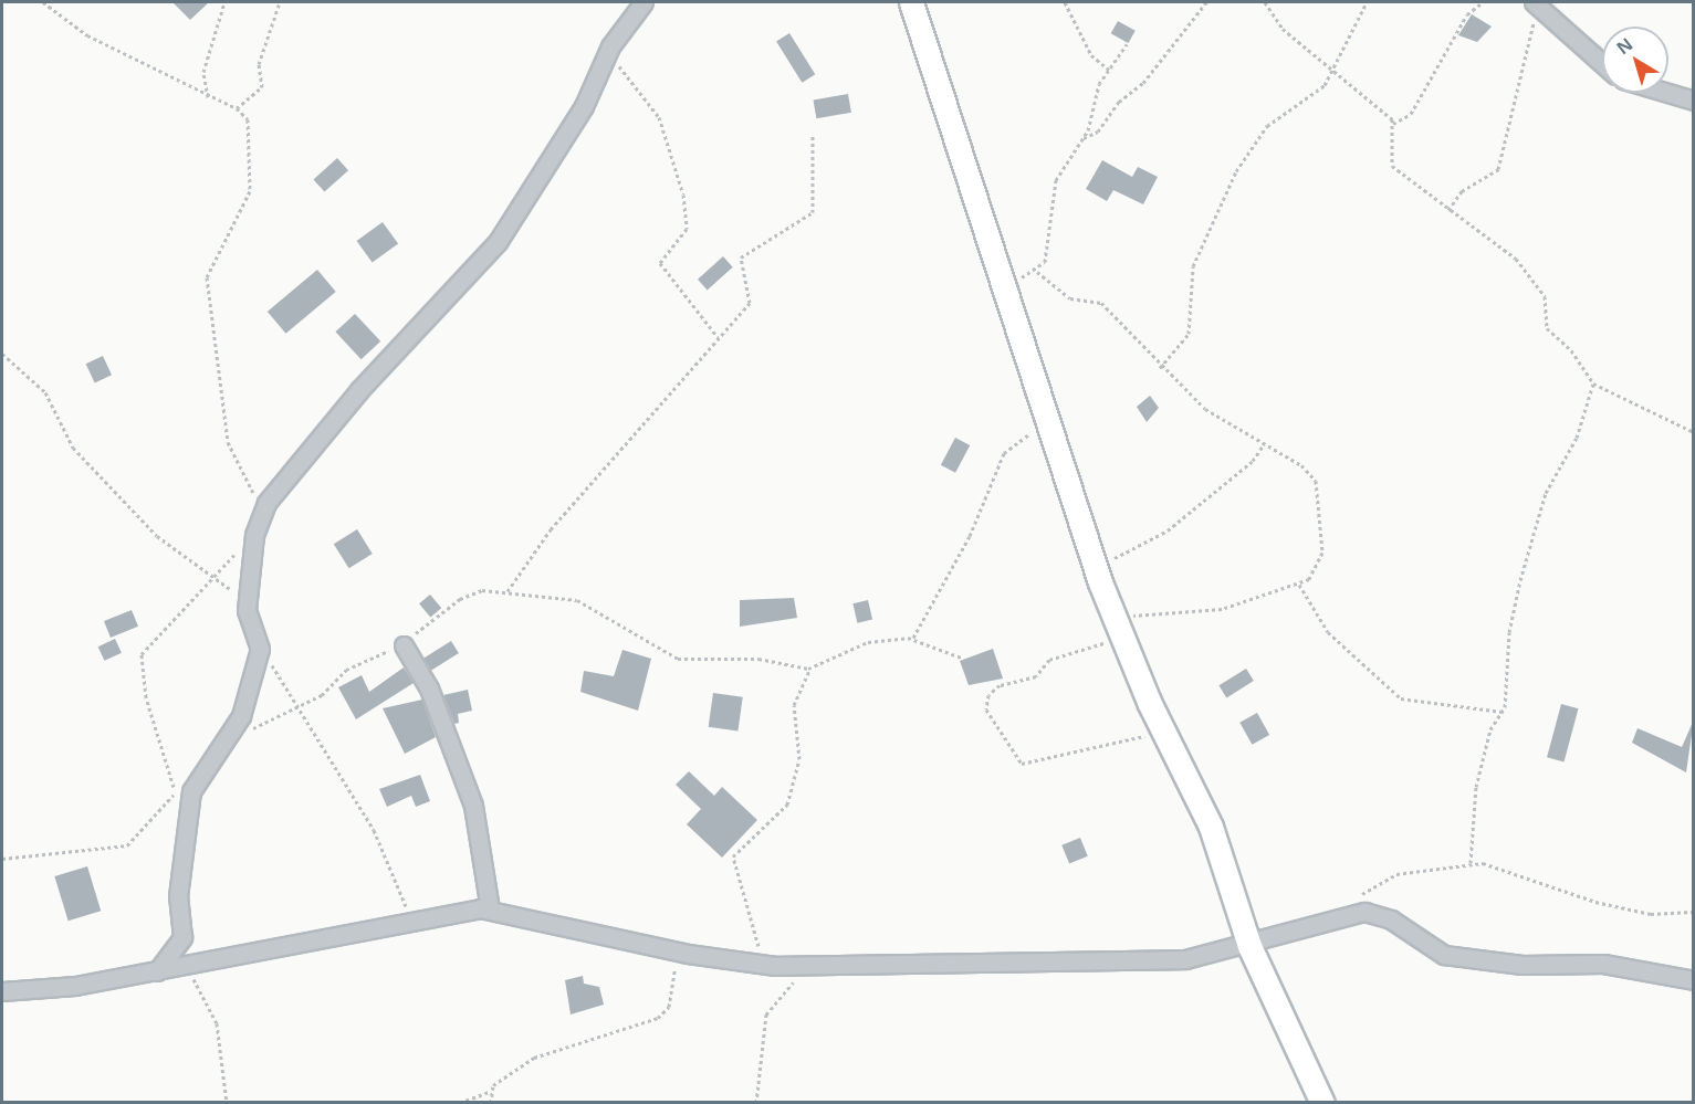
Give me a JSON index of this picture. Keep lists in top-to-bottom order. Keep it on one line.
{"north":"top left"}
